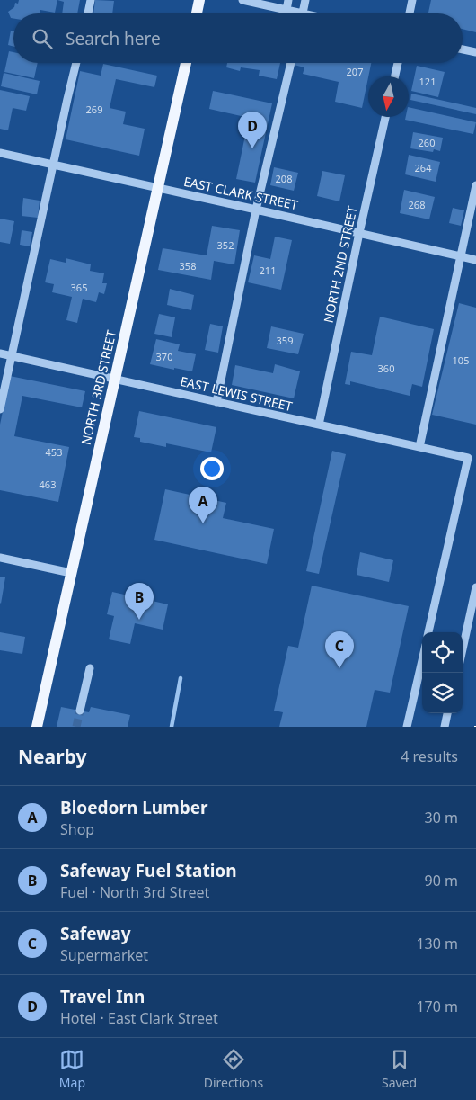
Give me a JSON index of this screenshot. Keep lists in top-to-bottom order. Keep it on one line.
{"streets":{"main road":["NORTH 3RD STREET"],"street":["EAST CLARK STREET","NORTH 2ND STREET","EAST LEWIS STREET"]},"crossings":[["EAST CLARK STREET","NORTH 2ND STREET"],["EAST CLARK STREET","NORTH 3RD STREET"],["NORTH 2ND STREET","EAST LEWIS STREET"],["NORTH 3RD STREET","EAST LEWIS STREET"]],"house_numbers":["207","121","269","260","264","208","268","352","358","211","365","359","370","105","360","453","463"],"north":"bottom","page":{"search":"Search here","pins":["D","A","B","C"],"heading":["Nearby","4 results"],"list":[{"mark":"A","name":"Bloedorn Lumber","note":"Shop","value":"30 m"},{"mark":"B","name":"Safeway Fuel Station","note":"Fuel · North 3rd Street","value":"90 m"},{"mark":"C","name":"Safeway","note":"Supermarket","value":"130 m"},{"mark":"D","name":"Travel Inn","note":"Hotel · East Clark Street","value":"170 m"}],"nav":["Map","Directions","Saved"]}}
